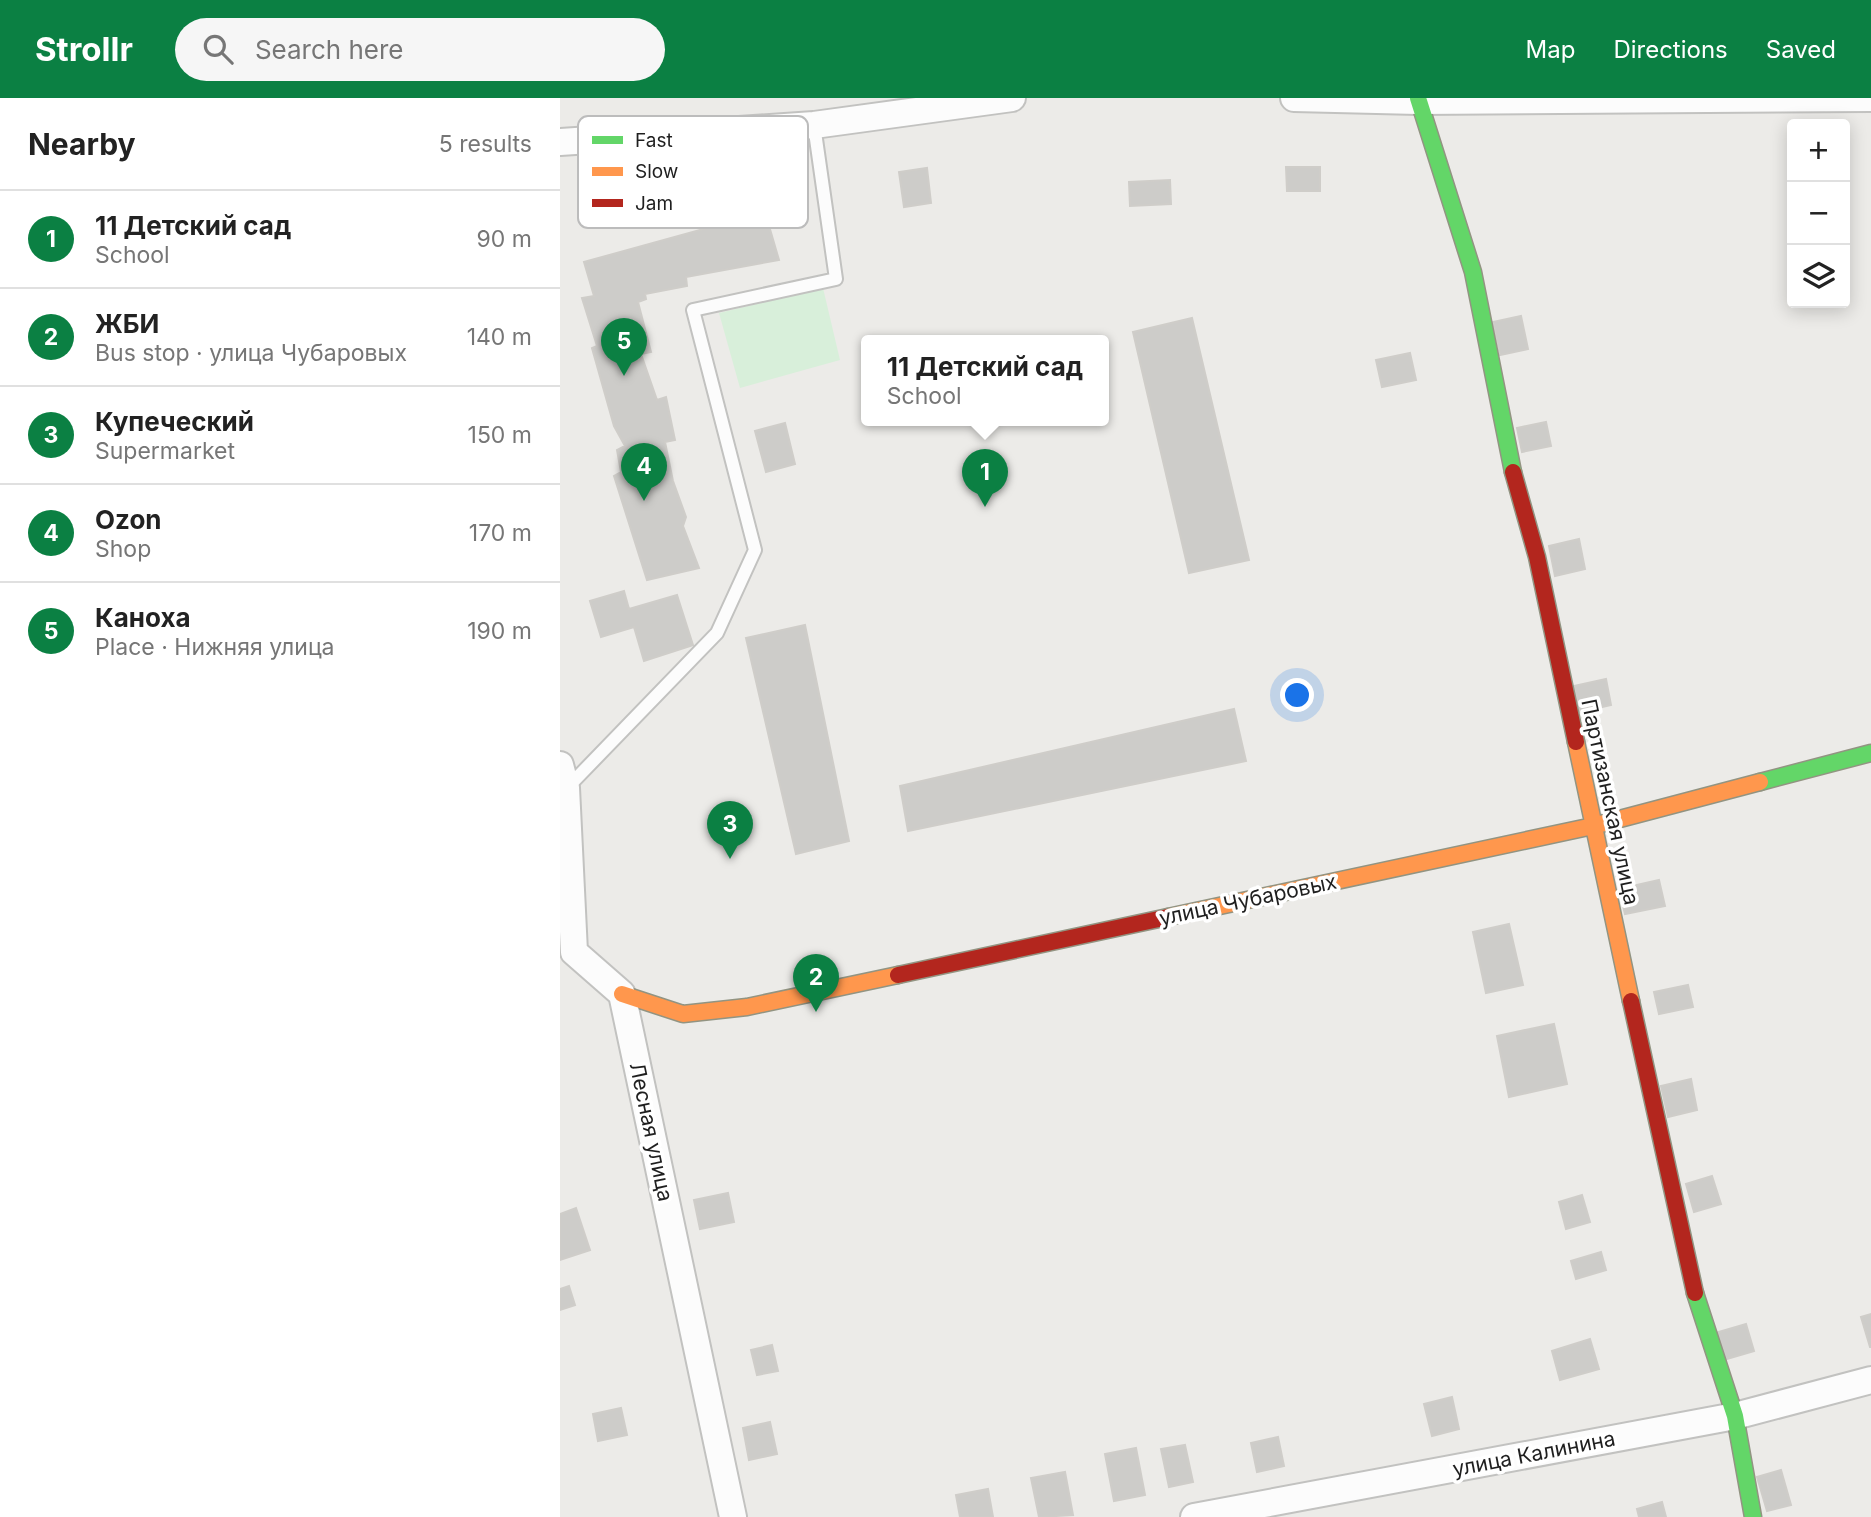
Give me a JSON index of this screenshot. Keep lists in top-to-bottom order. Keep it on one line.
{"streets":{"street":["Партизанская улица","улица Чубаровых","Лесная улица","улица Калинина"]},"crossings":[["Партизанская улица","улица Чубаровых"],["Партизанская улица","улица Калинина"],["улица Чубаровых","Лесная улица"]],"legend":["Fast","Slow","Jam"],"page":{"header":"Strollr","search":"Search here","nav":["Map","Directions","Saved"],"heading":["Nearby","5 results"],"map_buttons":["+","−"],"list":[{"mark":"1","name":"11 Детский сад","note":"School","value":"90 m"},{"mark":"2","name":"ЖБИ","note":"Bus stop · улица Чубаровых","value":"140 m"},{"mark":"3","name":"Купеческий","note":"Supermarket","value":"150 m"},{"mark":"4","name":"Ozon","note":"Shop","value":"170 m"},{"mark":"5","name":"Каноха","note":"Place · Нижняя улица","value":"190 m"}],"pins":["5","4","1","3","2"],"popup":["11 Детский сад","School"]}}
